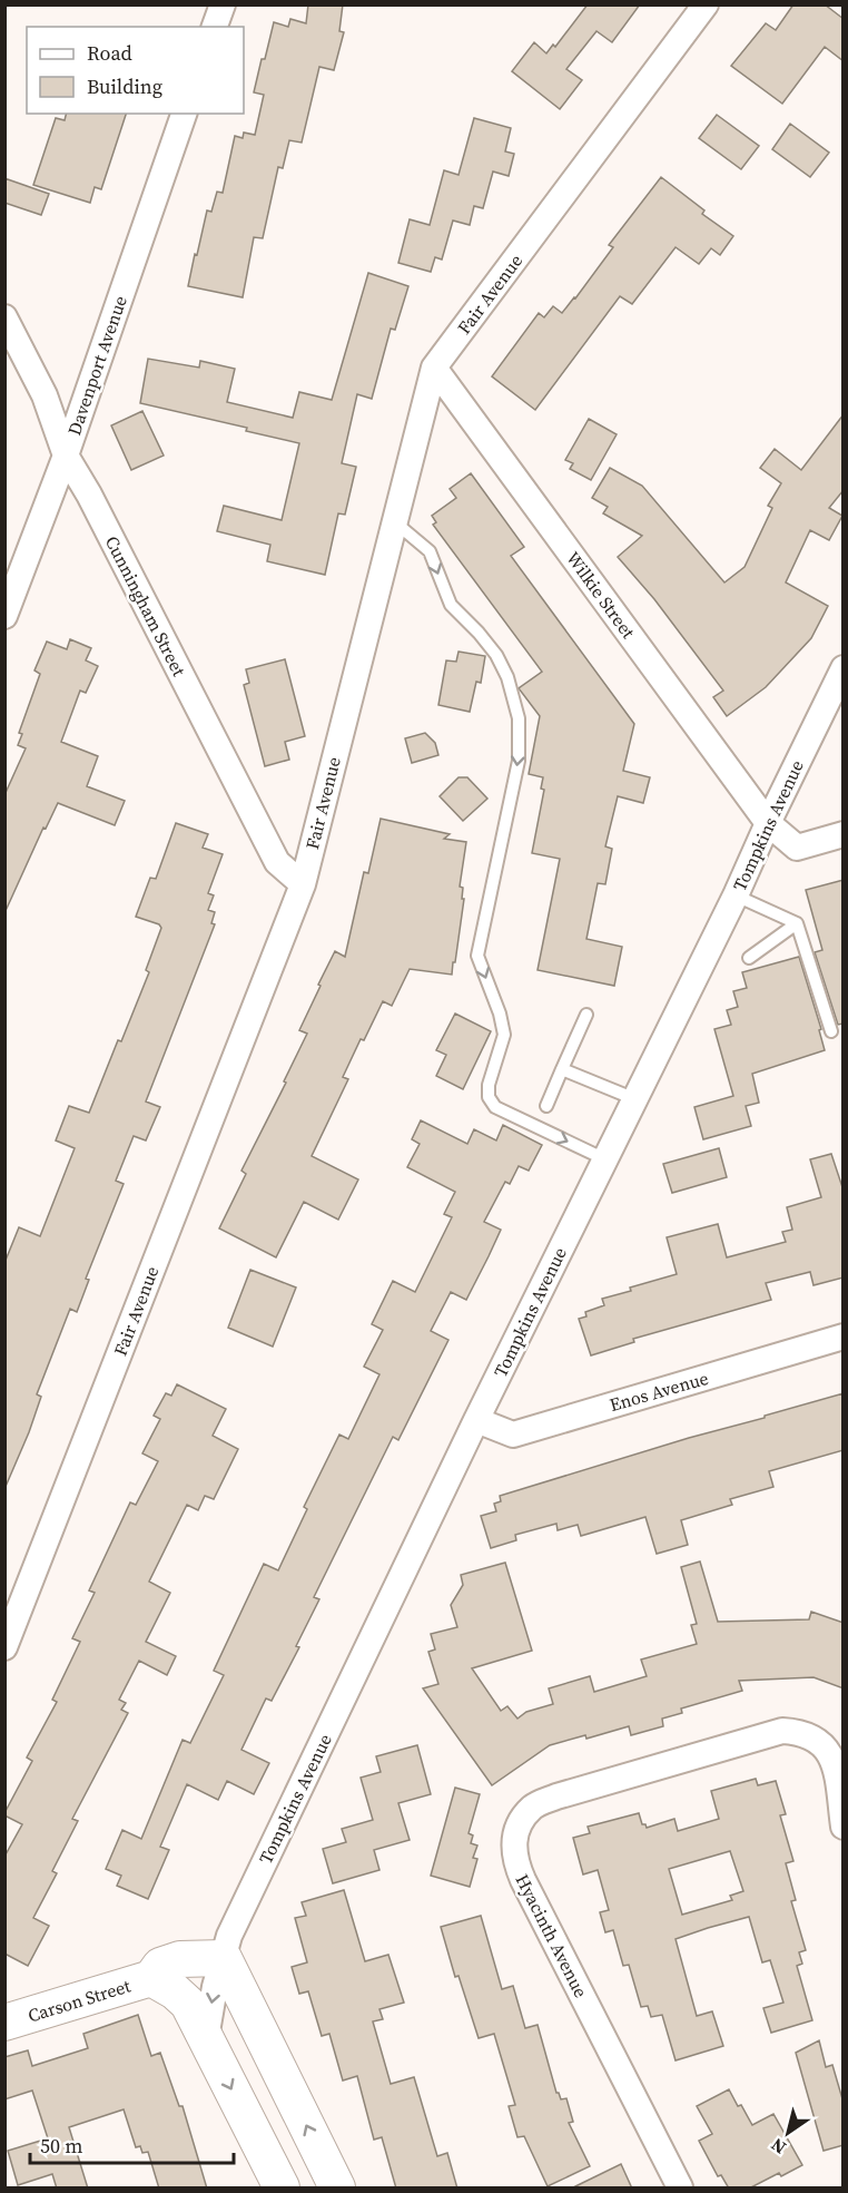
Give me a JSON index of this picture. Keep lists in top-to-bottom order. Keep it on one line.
{"streets":{"street":["Fair Avenue","Davenport Avenue","Wilkie Street","Cunningham Street","Tompkins Avenue","Enos Avenue","Hyacinth Avenue","Carson Street"]},"crossings":[["Fair Avenue","Wilkie Street"],["Fair Avenue","Cunningham Street"],["Davenport Avenue","Cunningham Street"],["Wilkie Street","Tompkins Avenue"],["Tompkins Avenue","Enos Avenue"]],"legend":["Road","Building"],"scale_bar":"50 m","north":"bottom left"}
